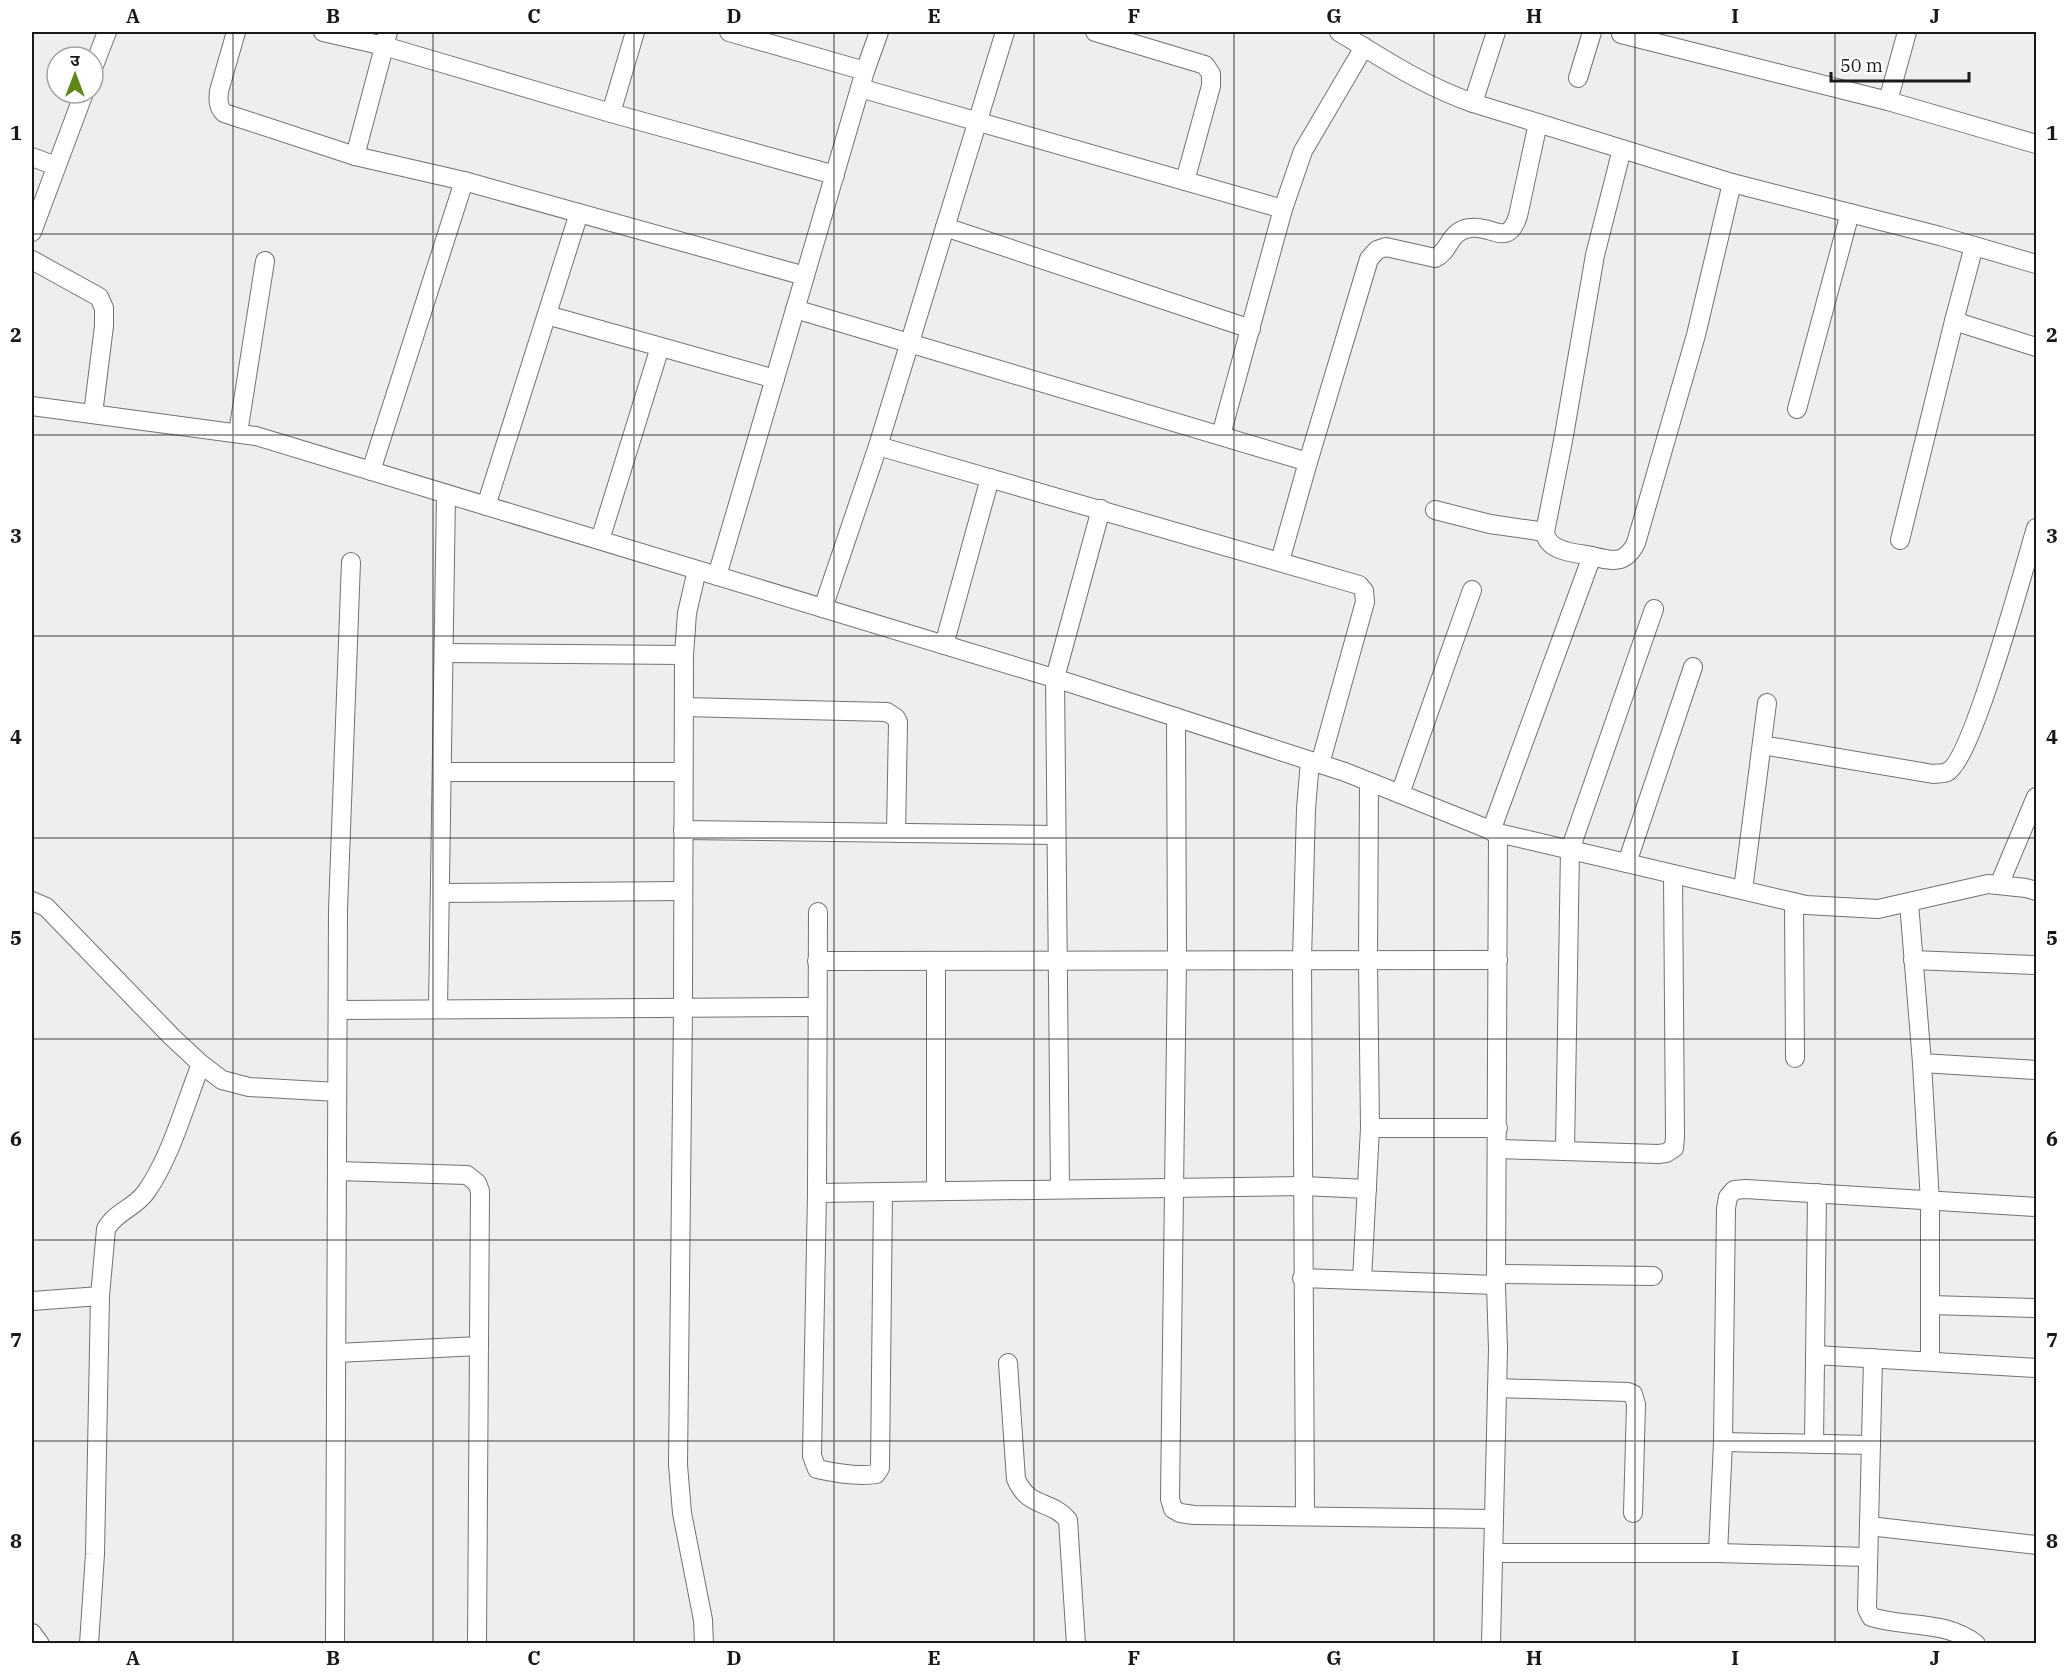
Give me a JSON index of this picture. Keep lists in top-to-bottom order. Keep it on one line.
{"scale_bar":"50 m","north":"top","grid":{"columns":["A","B","C","D","E","F","G","H","I","J"],"rows":["1","2","3","4","5","6","7","8"]}}
